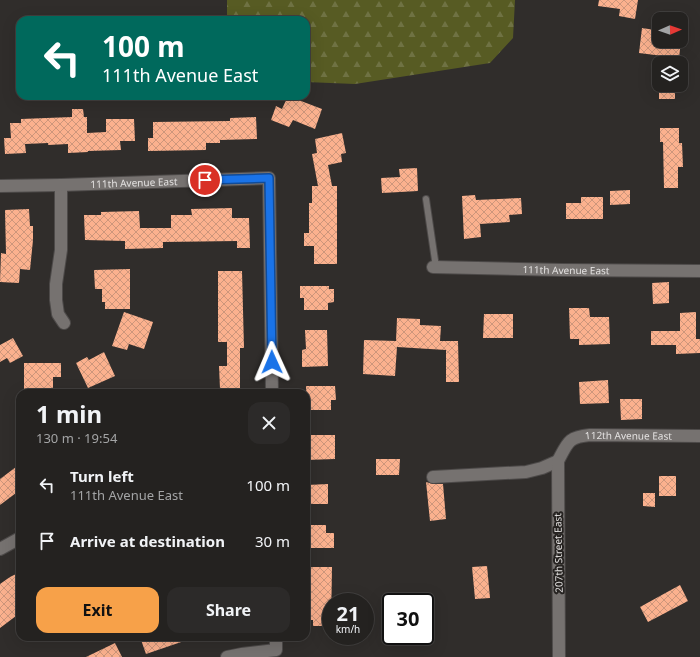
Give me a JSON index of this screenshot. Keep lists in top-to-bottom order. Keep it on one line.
{"streets":{"street":["111th Avenue East","112th Avenue East","207th Street East"]},"crossings":[["112th Avenue East","207th Street East"]],"north":"right","page":{"turn":["100 m","111th Avenue East"],"heading":["1 min","130 m · 19:54"],"list":[{"name":"Turn left","note":"111th Avenue East","value":"100 m"},{"name":"Arrive at destination","value":"30 m"}],"buttons":["Exit","Share"],"speed":"21 km/h","limit":"30"}}
